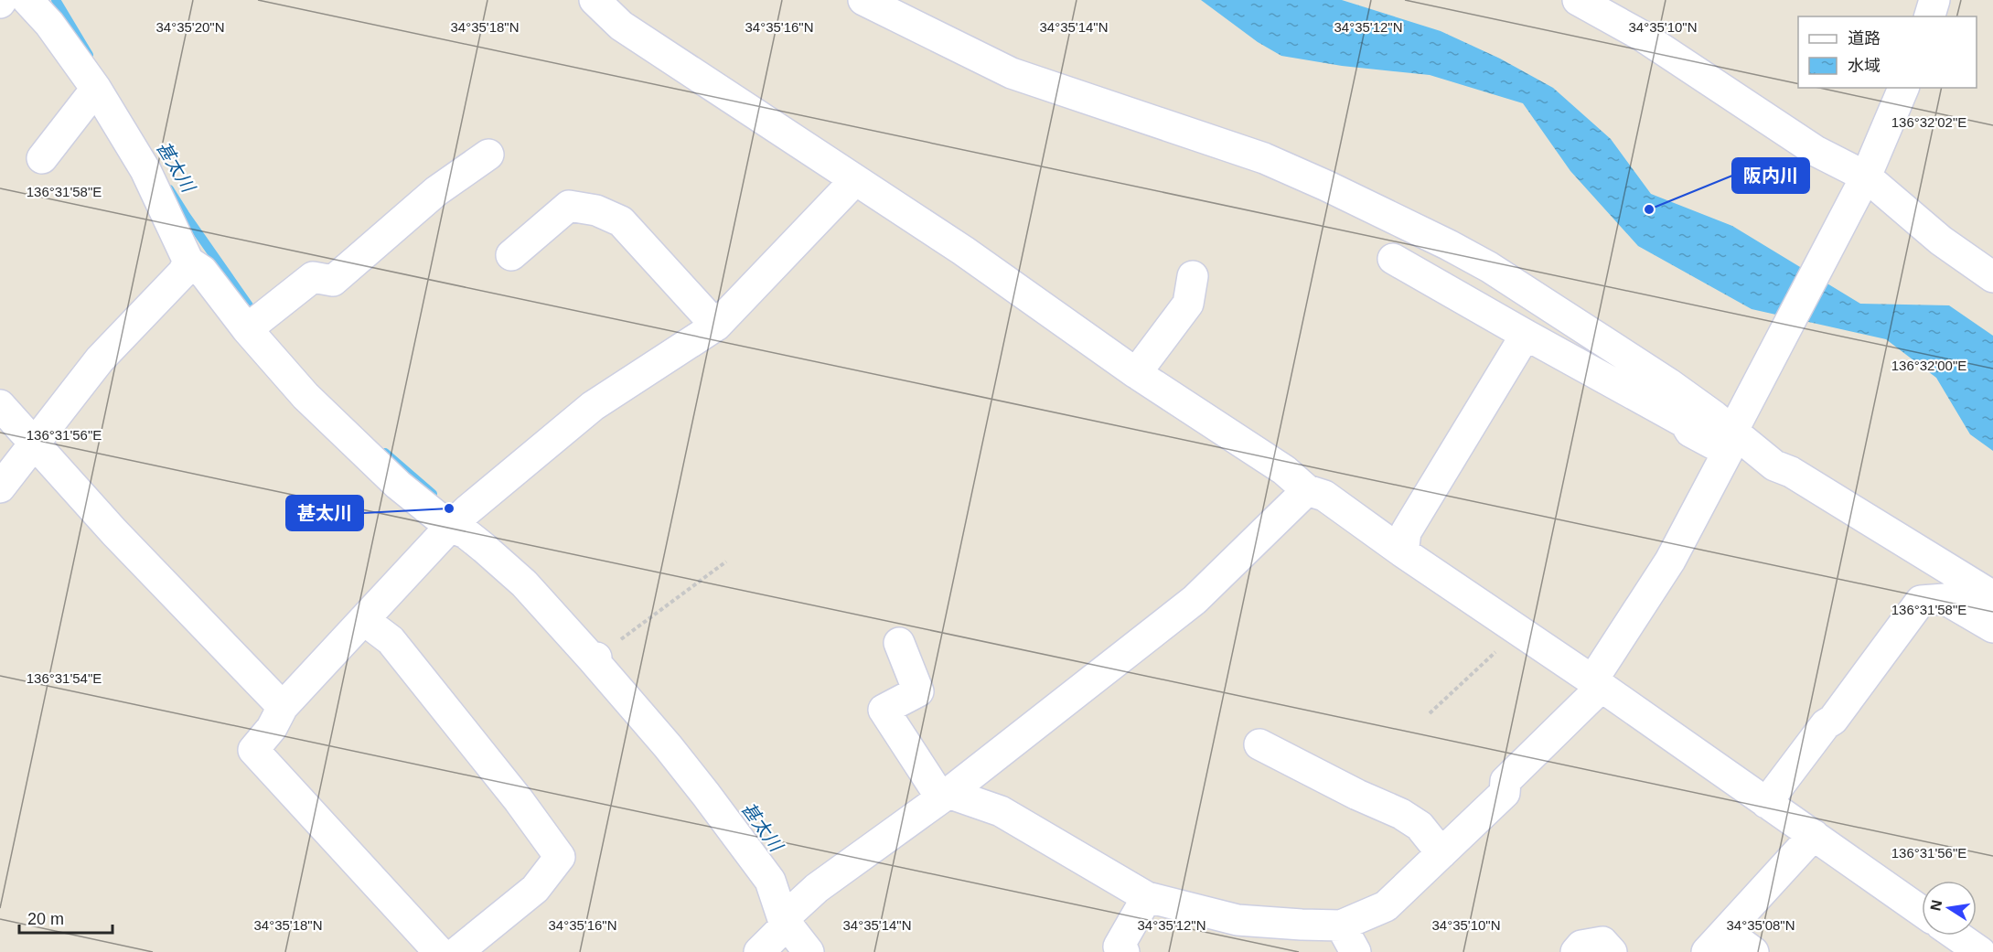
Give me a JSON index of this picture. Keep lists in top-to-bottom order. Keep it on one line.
{"water":["甚太川"],"places":["阪内川","甚太川"],"legend":["道路","水域"],"scale_bar":"20 m","north":"left","coordinates":["34°35'20\"N","34°35'18\"N","34°35'16\"N","34°35'14\"N","34°35'12\"N","34°35'10\"N","136°32'02\"E","136°31'58\"E","136°32'00\"E","136°31'56\"E","136°31'54\"E","34°35'08\"N"]}
